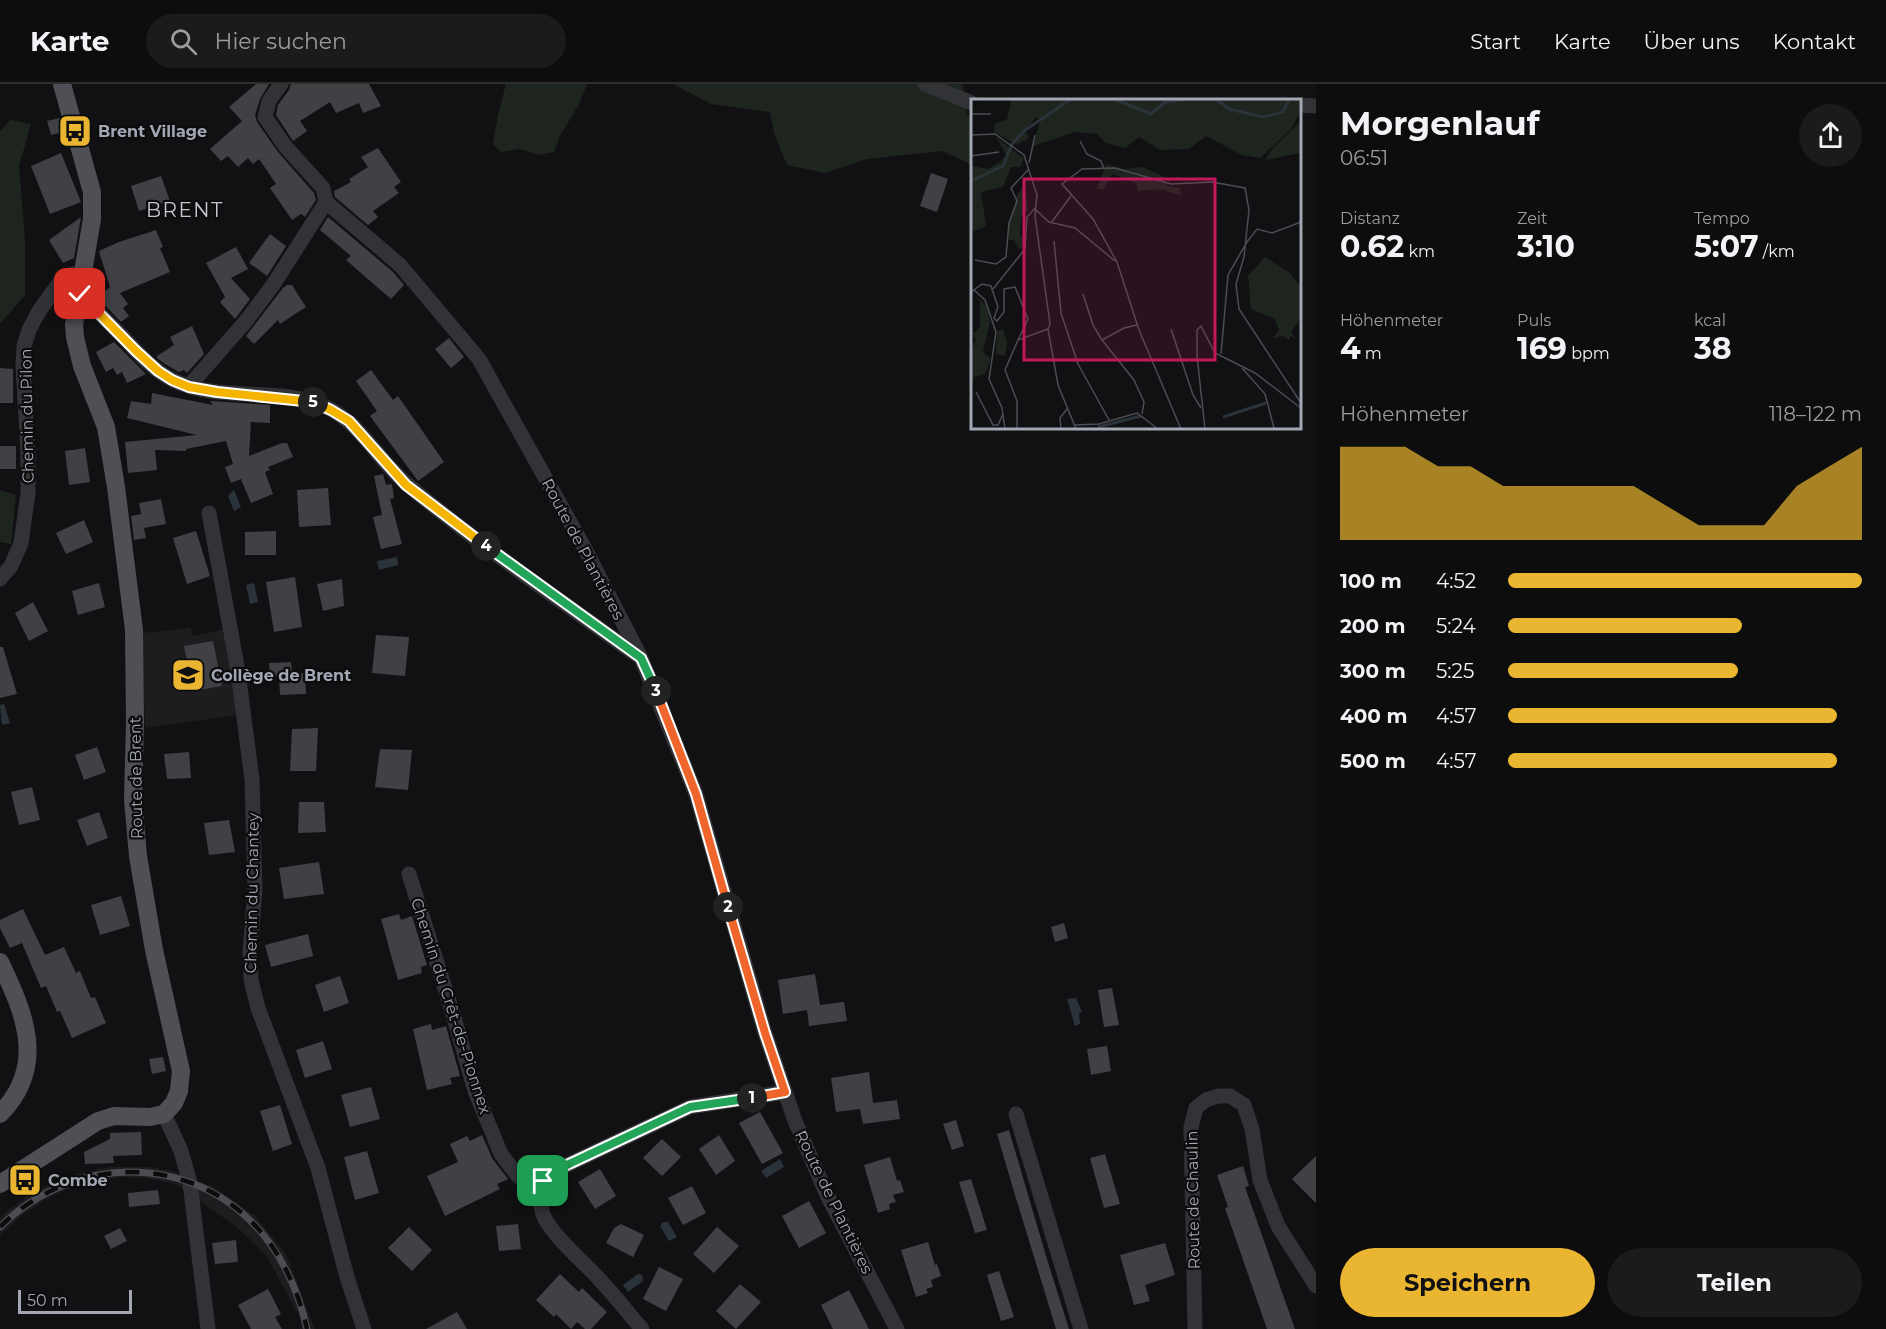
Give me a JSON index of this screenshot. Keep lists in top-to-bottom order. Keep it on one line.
{"streets":{"main road":["Route de Brent"],"street":["Chemin du Pilon","Route de Plantières","Chemin du Chantey","Chemin du Crêt-de-Pionnex","Route de Chaulin"]},"crossings":[["Chemin du Pilon","Route de Brent"]],"districts":["BRENT"],"places":{"bus stop":["Brent Village","Combe"],"school or university":["Collège de Brent"]},"scale_bar":"50 m","page":{"header":"Karte","search":"Hier suchen","nav":["Start","Karte","Über uns","Kontakt"],"heading":["Morgenlauf","06:51"],"stats":[["Distanz","0.62 km"],["Zeit","3:10"],["Tempo","5:07 /km"],["Höhenmeter","4 m"],["Puls","169 bpm"],["kcal","38"]],"pins":["5","4","3","2","1"],"chart":["Höhenmeter","118–122 m"],"list":[{"name":"100 m","note":"4:52"},{"name":"200 m","note":"5:24"},{"name":"300 m","note":"5:25"},{"name":"400 m","note":"4:57"},{"name":"500 m","note":"4:57"}],"buttons":["Speichern","Teilen"],"scale":"50 m"}}
